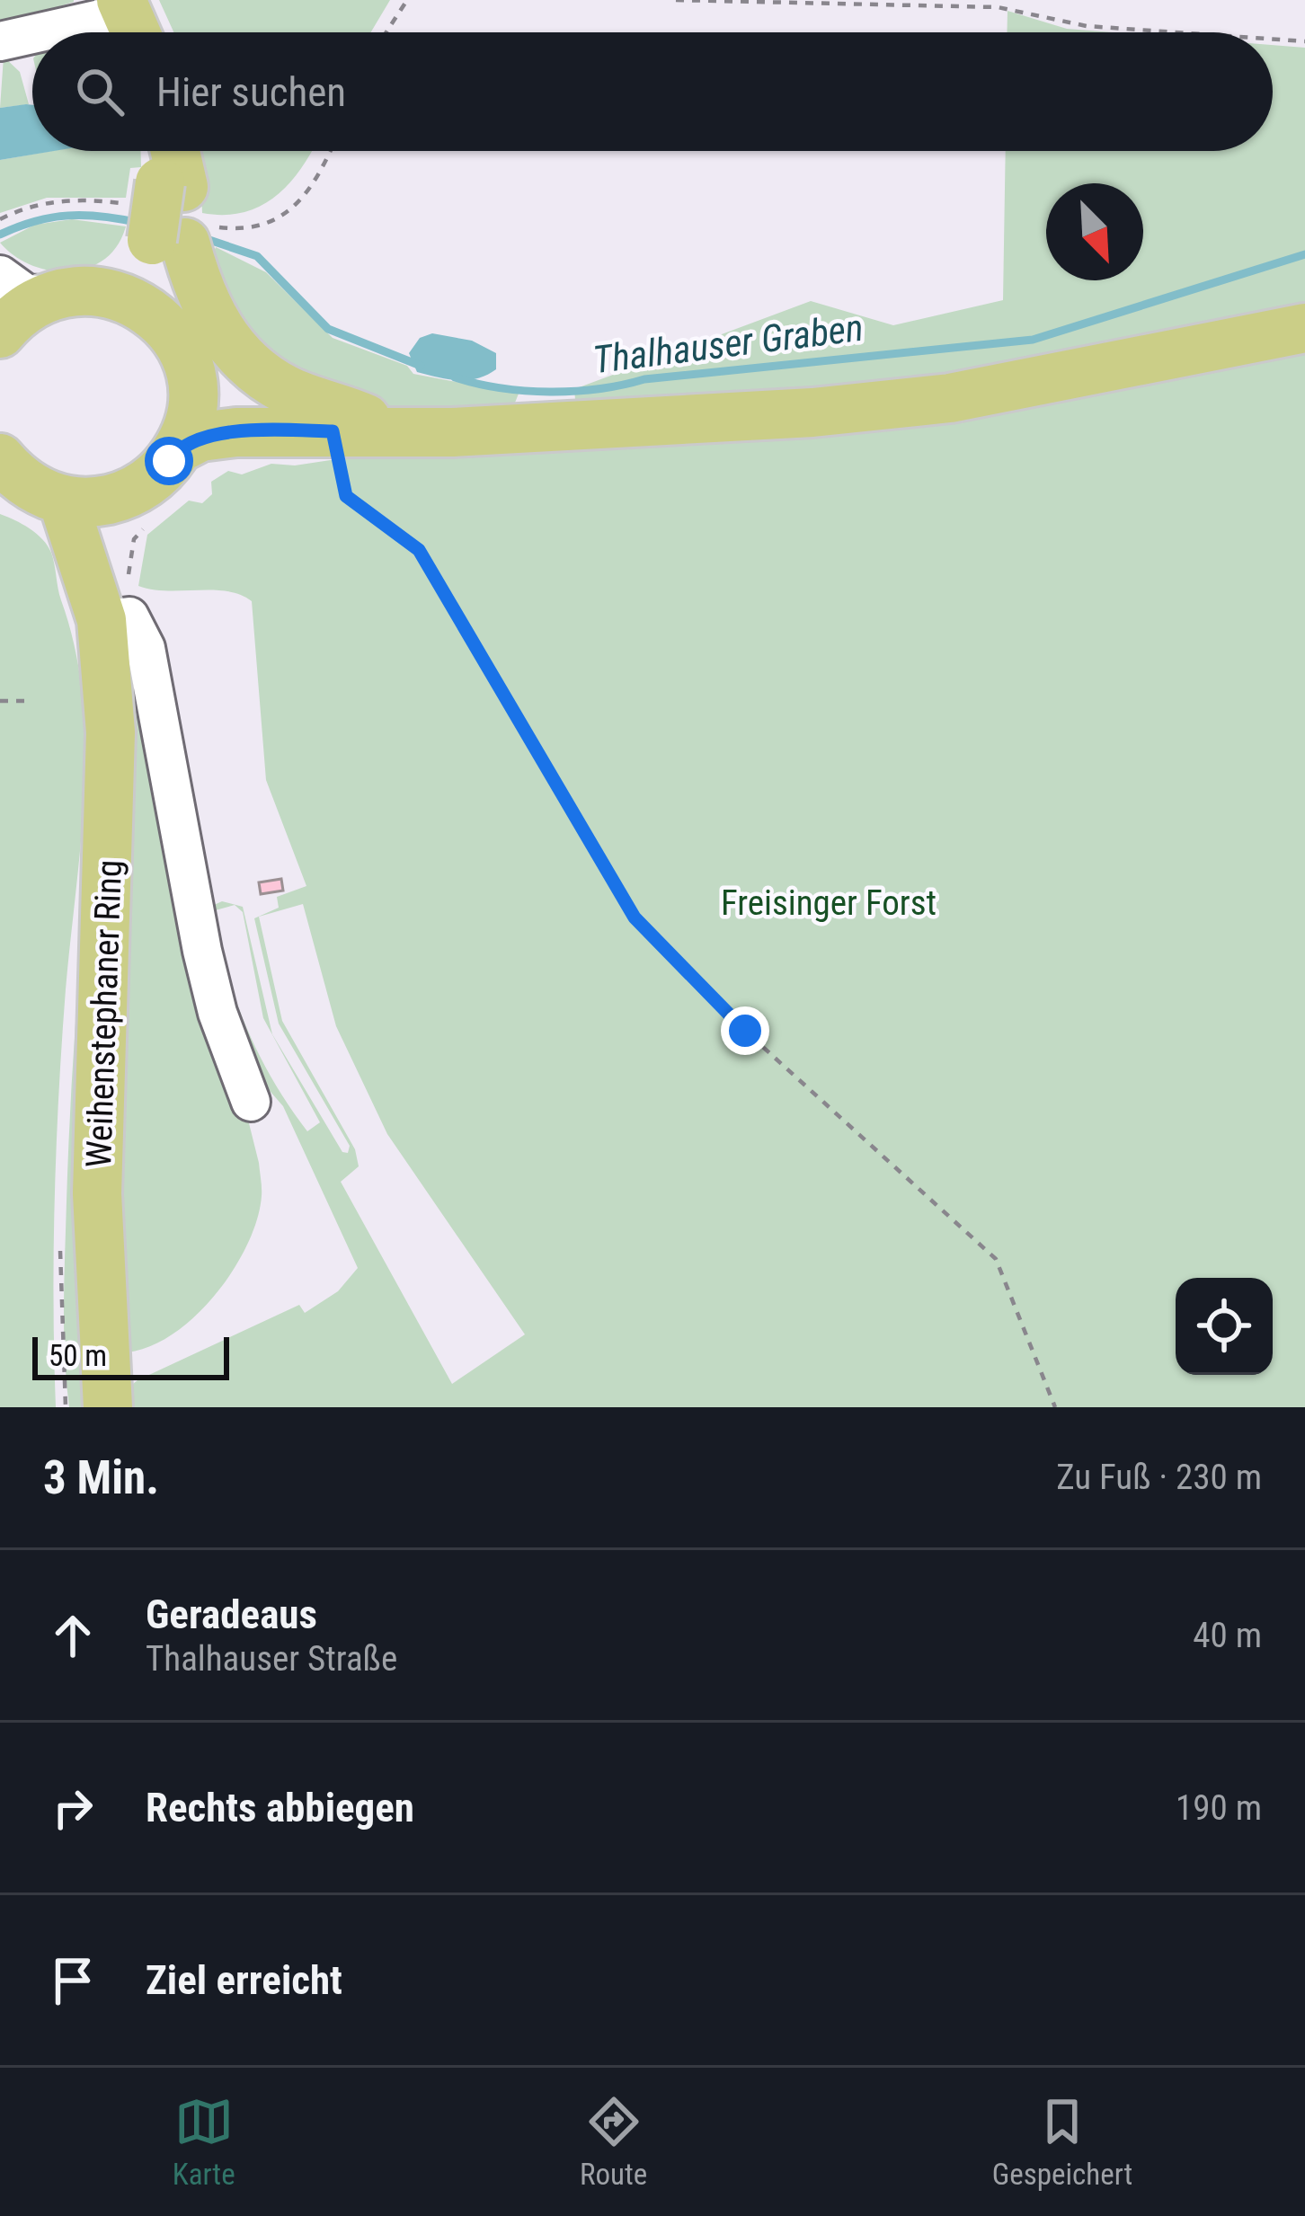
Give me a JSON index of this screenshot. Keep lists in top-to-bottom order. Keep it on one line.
{"streets":{"main road":["Weihenstephaner Ring"]},"water":["Thalhauser Graben"],"parks":["Freisinger Forst"],"scale_bar":"50 m","north":"bottom right","page":{"search":"Hier suchen","scale":"50 m","heading":["3 Min.","Zu Fuß · 230 m"],"list":[["Geradeaus","Thalhauser Straße","40 m"],["Rechts abbiegen","190 m"],"Ziel erreicht"],"nav":["Karte","Route","Gespeichert"]}}
